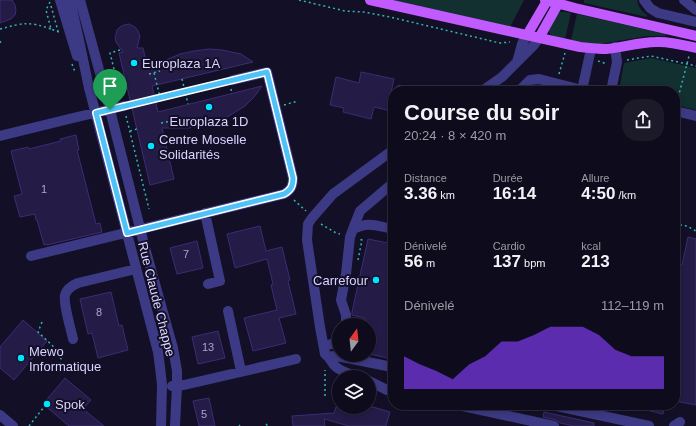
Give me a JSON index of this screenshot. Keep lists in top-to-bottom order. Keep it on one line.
{"streets":{"street":["Rue Claude Chappe"]},"places":["Europlaza 1A","Europlaza 1D","Centre Moselle Solidarités","Carrefour","Mewo Informatique","Spok"],"house_numbers":["1","7","8","13","5"],"north":"top","page":{"heading":["Course du soir","20:24 · 8 × 420 m"],"stats":[["Distance","3.36 km"],["Durée","16:14"],["Allure","4:50 /km"],["Dénivelé","56 m"],["Cardio","137 bpm"],["kcal","213"]],"chart":["Dénivelé","112–119 m"]}}
